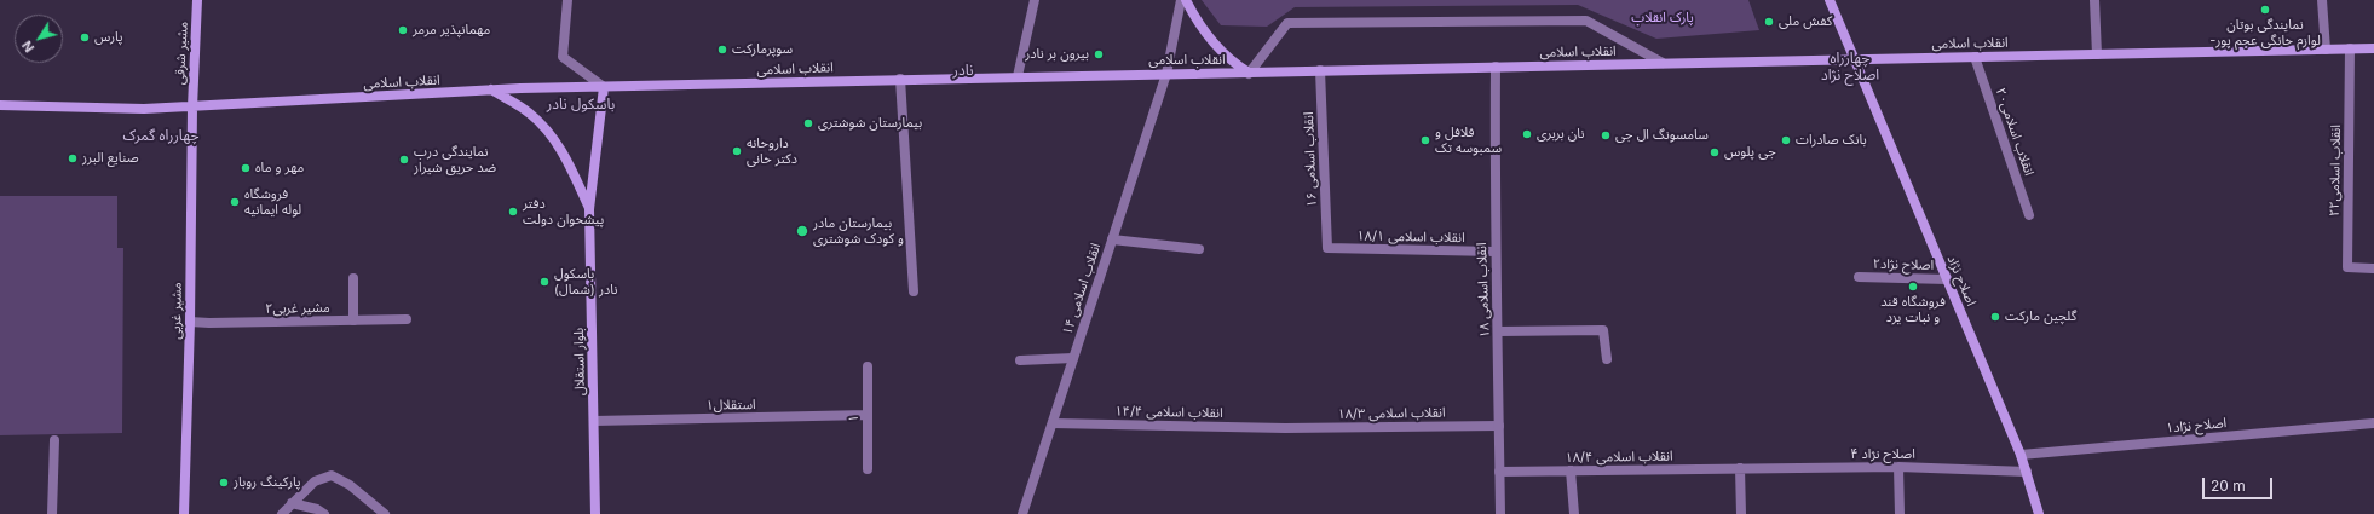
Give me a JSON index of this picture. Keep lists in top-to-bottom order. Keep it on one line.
{"streets":{"main road":["انقلاب اسلامی","مشیر شرقی","اصلاح نژاد","مشیر غربی","بلوار استقلال"],"street":["انقلاب اسلامی۲۰","۱۶ انقلاب اسلامی","انقلاب اسلامی۲۲","۱۸/۱ انقلاب اسلامی","اصلاح نژاد۲","۱۴ انقلاب اسلامی","۱۸ انقلاب اسلامی","۲مشیر غربی","استقلال۱","۱۴/۴ انقلاب اسلامی","۱۸/۳ انقلاب اسلامی","۱","اصلاح نژاد۱","۴ اصلاح نژاد","۱۸/۴ انقلاب اسلامی"]},"crossings":[["انقلاب اسلامی","مشیر شرقی"],["انقلاب اسلامی","انقلاب اسلامی۲۰"],["انقلاب اسلامی","۱۶ انقلاب اسلامی"],["انقلاب اسلامی","انقلاب اسلامی۲۲"],["انقلاب اسلامی","اصلاح نژاد"],["انقلاب اسلامی","۱۴ انقلاب اسلامی"],["انقلاب اسلامی","۱۸ انقلاب اسلامی"],["انقلاب اسلامی","مشیر غربی"],["انقلاب اسلامی","بلوار استقلال"],["مشیر شرقی","مشیر غربی"],["۱۶ انقلاب اسلامی","۱۸/۱ انقلاب اسلامی"],["۱۸/۱ انقلاب اسلامی","۱۸ انقلاب اسلامی"],["اصلاح نژاد۲","اصلاح نژاد"],["اصلاح نژاد","اصلاح نژاد۱"],["اصلاح نژاد","۴ اصلاح نژاد"],["۱۴ انقلاب اسلامی","۱۴/۴ انقلاب اسلامی"],["۱۸ انقلاب اسلامی","۱۸/۳ انقلاب اسلامی"],["۱۸ انقلاب اسلامی","۱۸/۴ انقلاب اسلامی"],["۲مشیر غربی","مشیر غربی"],["بلوار استقلال","استقلال۱"],["استقلال۱","۱"],["۱۴/۴ انقلاب اسلامی","۱۸/۳ انقلاب اسلامی"],["۴ اصلاح نژاد","۱۸/۴ انقلاب اسلامی"]],"districts":["چهارراه اصلاح نژاد","نادر","باسکول نادر","چهارراه گمرک"],"parks":["پارک انقلاب"],"places":["نمایندگی بوتان -لوازم خانگی عجم پور","کفش ملی","مهمانپذیر مرمر","پارس","سوپرمارکت","بیرون بر نادر","بیمارستان شوشتری","نان بربری","سامسونگ ال جی","فلافل و سمبوسه تک","بانک صادرات","داروخانه دکتر خانی","جی پلوس","صنایع البرز","نمایندگی درب ضد حریق شیراز","مهر و ماه","فروشگاه لوله ایمانیه","دفتر پیشخوان دولت","بیمارستان مادر و کودک شوشتری","باسکول نادر (شمال)","فروشگاه قند و نبات یزد","گلچین مارکت","پارکینگ روباز"],"scale_bar":"20 m","north":"bottom left"}
